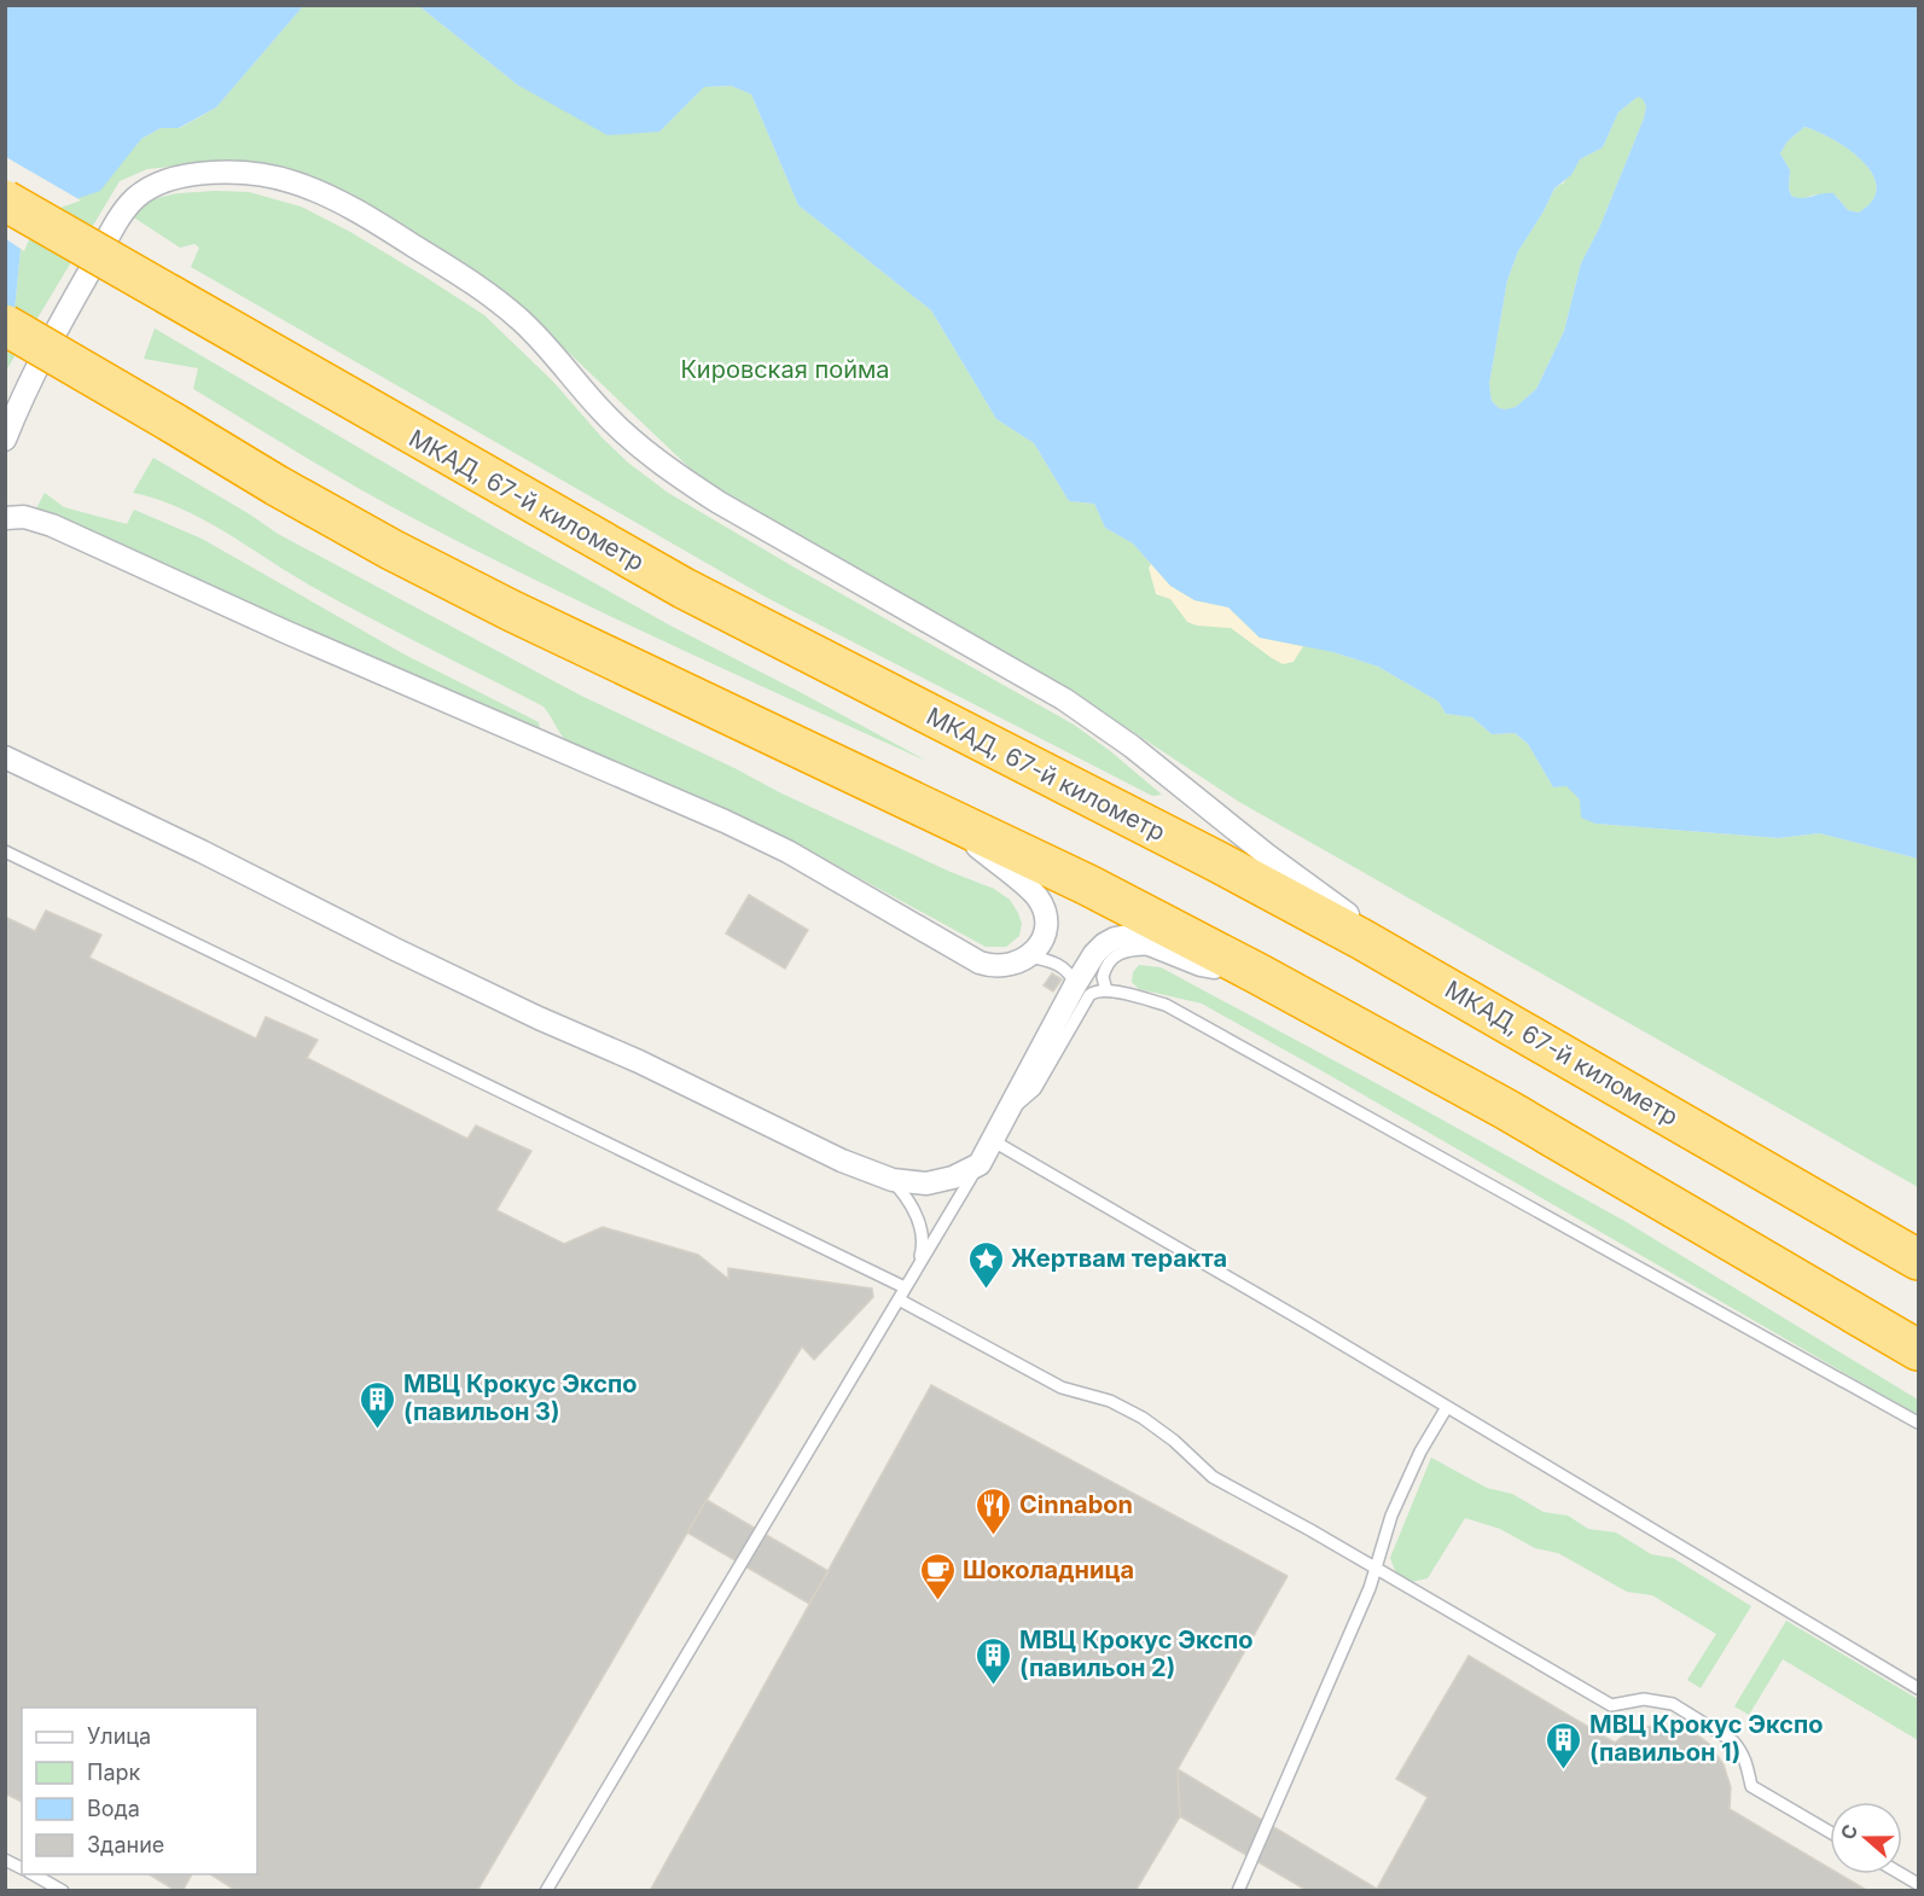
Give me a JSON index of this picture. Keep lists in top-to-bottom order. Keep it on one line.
{"streets":{"highway":["МКАД, 67-й километр"]},"parks":["Кировская пойма"],"places":{"place":["Жертвам теракта"],"building":["МВЦ Крокус Экспо (павильон 3)","МВЦ Крокус Экспо (павильон 2)","МВЦ Крокус Экспо (павильон 1)"],"restaurant":["Cinnabon"],"cafe":["Шоколадница"]},"legend":["Улица","Парк","Вода","Здание"],"north":"left"}
